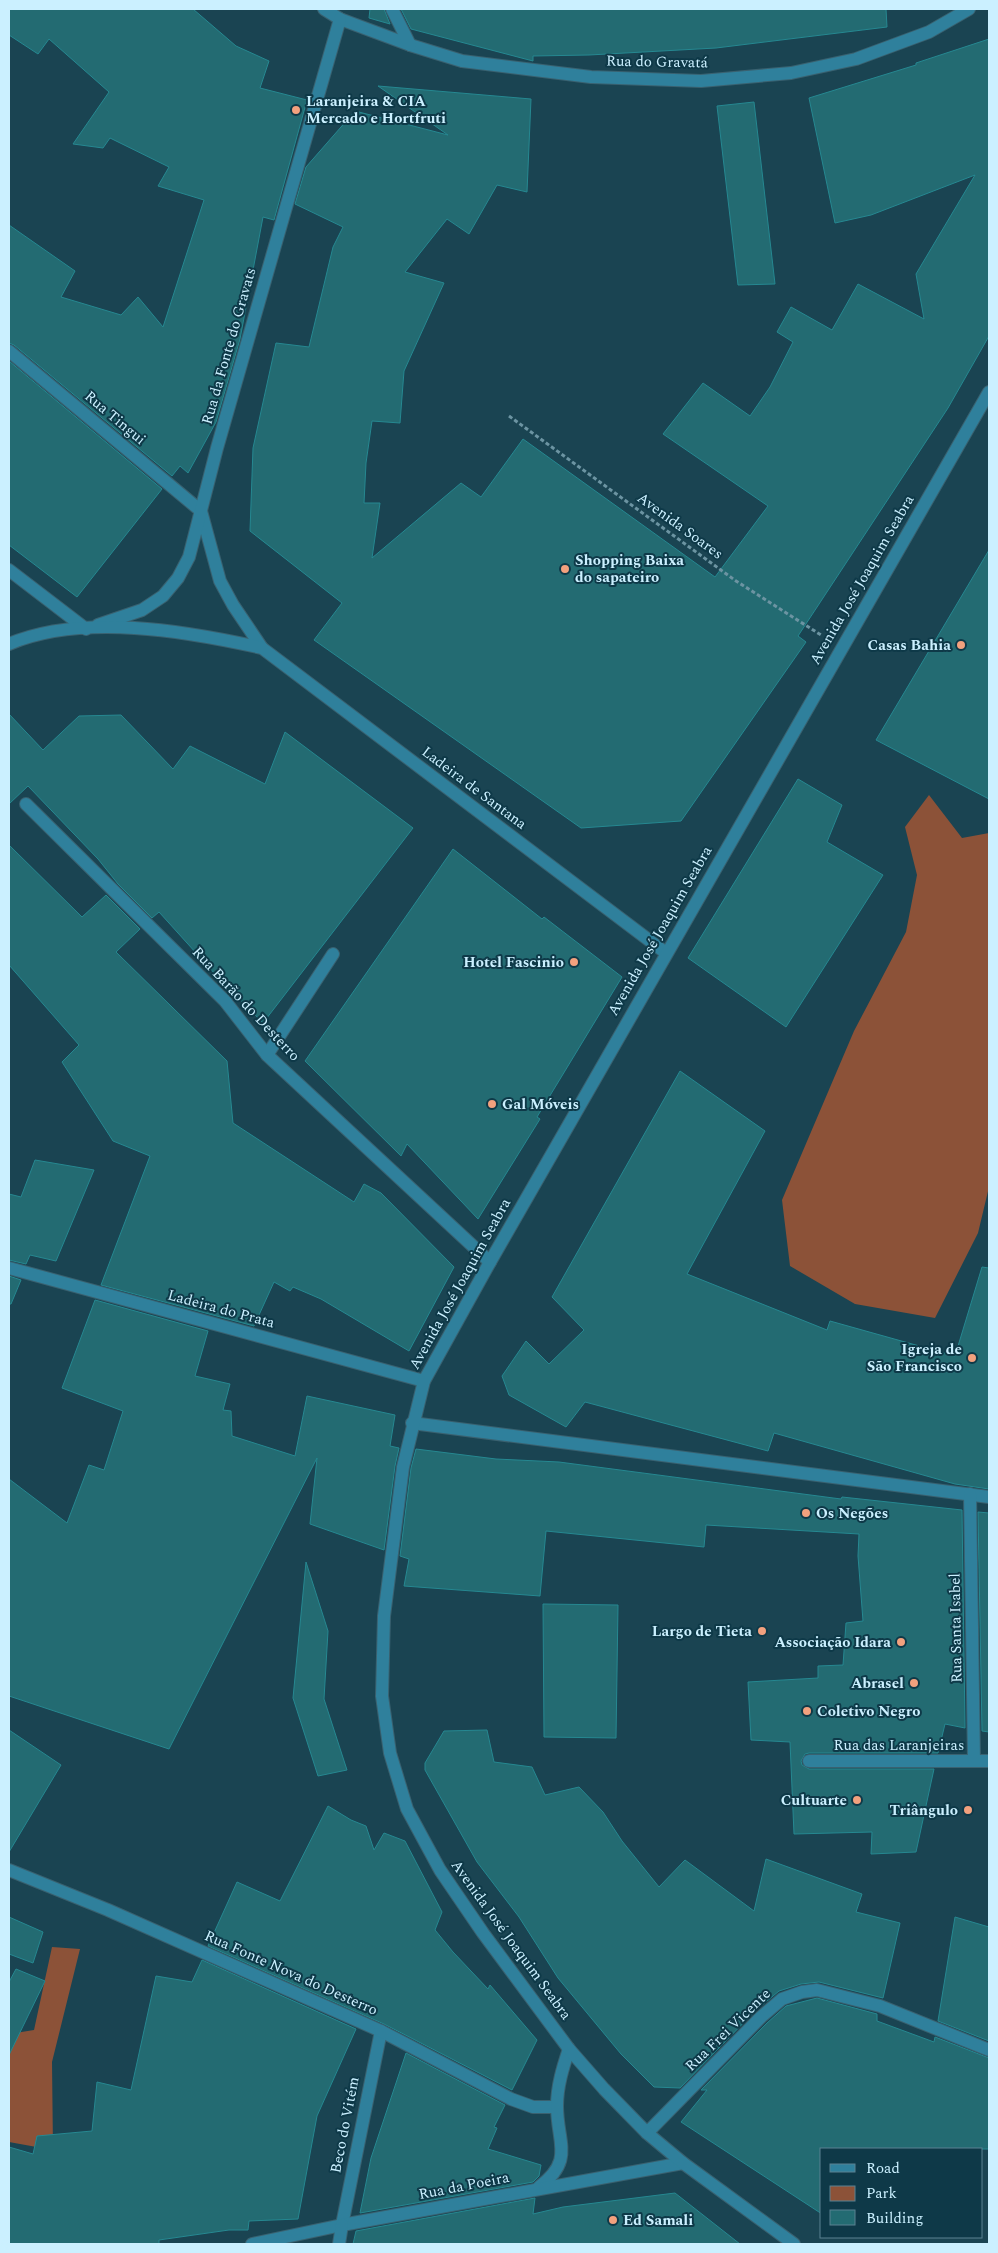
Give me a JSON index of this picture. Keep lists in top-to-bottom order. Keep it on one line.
{"streets":{"street":["Rua do Gravatá","Rua da Fonte do Gravats","Rua Tingui","Avenida José Joaquim Seabra","Ladeira de Santana","Rua Barão do Desterro","Ladeira do Prata","Rua Santa Isabel","Rua das Laranjeiras","Rua Fonte Nova do Desterro","Rua Frei Vicente","Beco do Vitém","Rua da Poeira"],"path":["Avenida Soares"]},"crossings":[["Rua do Gravatá","Rua da Fonte do Gravats"],["Rua da Fonte do Gravats","Rua Tingui"],["Rua da Fonte do Gravats","Ladeira de Santana"],["Rua Tingui","Ladeira de Santana"],["Avenida Soares","Avenida José Joaquim Seabra"],["Avenida José Joaquim Seabra","Ladeira de Santana"],["Avenida José Joaquim Seabra","Rua Barão do Desterro"],["Avenida José Joaquim Seabra","Ladeira do Prata"],["Avenida José Joaquim Seabra","Rua Frei Vicente"],["Avenida José Joaquim Seabra","Rua da Poeira"],["Rua Santa Isabel","Rua das Laranjeiras"],["Rua Fonte Nova do Desterro","Beco do Vitém"],["Beco do Vitém","Rua da Poeira"]],"places":["Laranjeira & CIA Mercado e Hortfruti","Shopping Baixa do sapateiro","Casas Bahia","Hotel Fascinio","Gal Móveis","Igreja de São Francisco","Os Negões","Largo de Tieta","Associação Idara","Abrasel","Coletivo Negro","Cultuarte","Triângulo","Ed Samali"],"legend":["Road","Park","Building"]}
